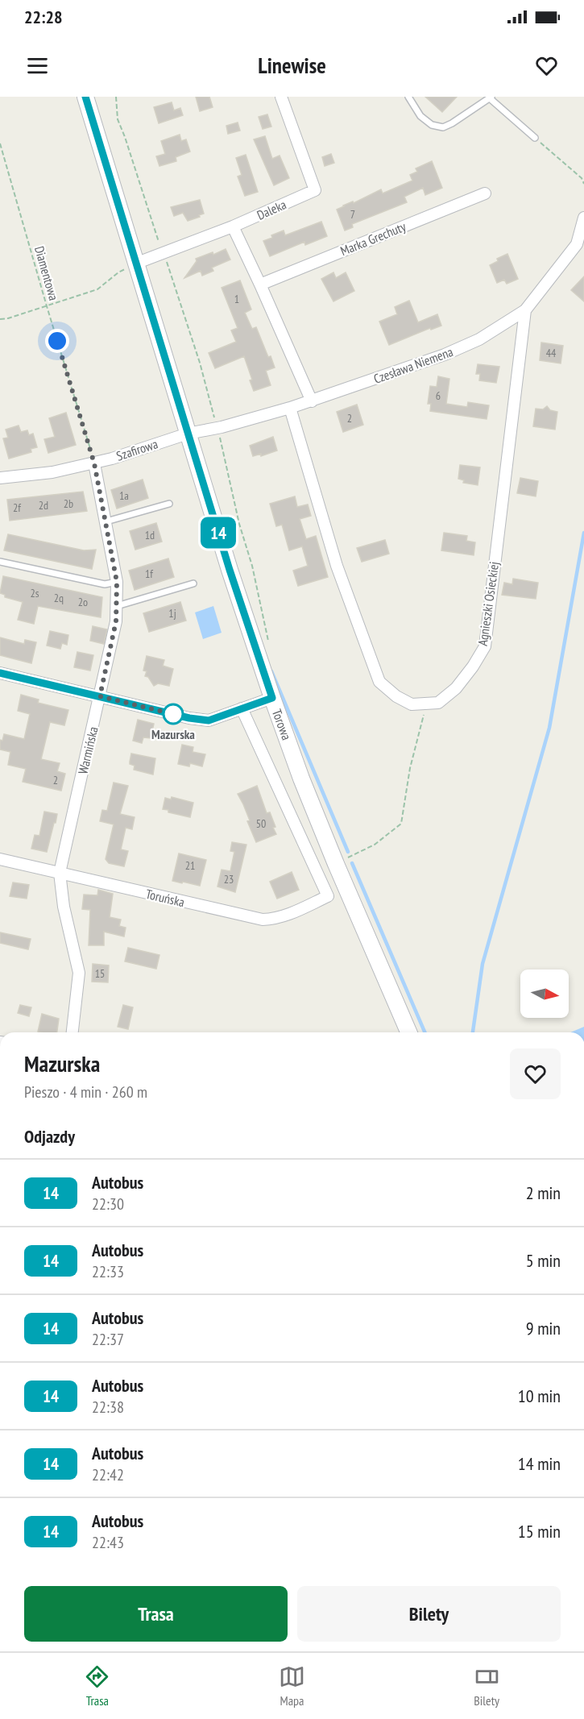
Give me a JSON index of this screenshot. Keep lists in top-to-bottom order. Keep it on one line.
{"streets":{"street":["Daleka","Marka Grechuty","Czesława Niemena","Szafirowa","Agnieszki Osieckiej","Torowa","Warmińska","Toruńska"],"path":["Diamentowa"]},"crossings":[["Daleka","Torowa"],["Diamentowa","Szafirowa"],["Diamentowa","Warmińska"],["Czesława Niemena","Szafirowa"],["Czesława Niemena","Agnieszki Osieckiej"],["Czesława Niemena","Torowa"],["Szafirowa","Torowa"],["Szafirowa","Warmińska"],["Warmińska","Toruńska"]],"places":["Mazurska"],"lines":["bus line 14"],"house_numbers":["7","1","44","6","2","1a","2b","2d","2f","1d","1f","2s","2q","2o","1j","2","50","21","23","15"],"north":"right","page":{"status":"22:28","header":"Linewise","on_map":"14","heading":[["Mazurska","Pieszo · 4 min · 260 m"],"Odjazdy"],"list":[{"mark":"14","name":"Autobus","note":"22:30","value":"2 min"},{"mark":"14","name":"Autobus","note":"22:33","value":"5 min"},{"mark":"14","name":"Autobus","note":"22:37","value":"9 min"},{"mark":"14","name":"Autobus","note":"22:38","value":"10 min"},{"mark":"14","name":"Autobus","note":"22:42","value":"14 min"},{"mark":"14","name":"Autobus","note":"22:43","value":"15 min"}],"buttons":["Trasa","Bilety"],"tabs":["Trasa","Mapa","Bilety"]}}
